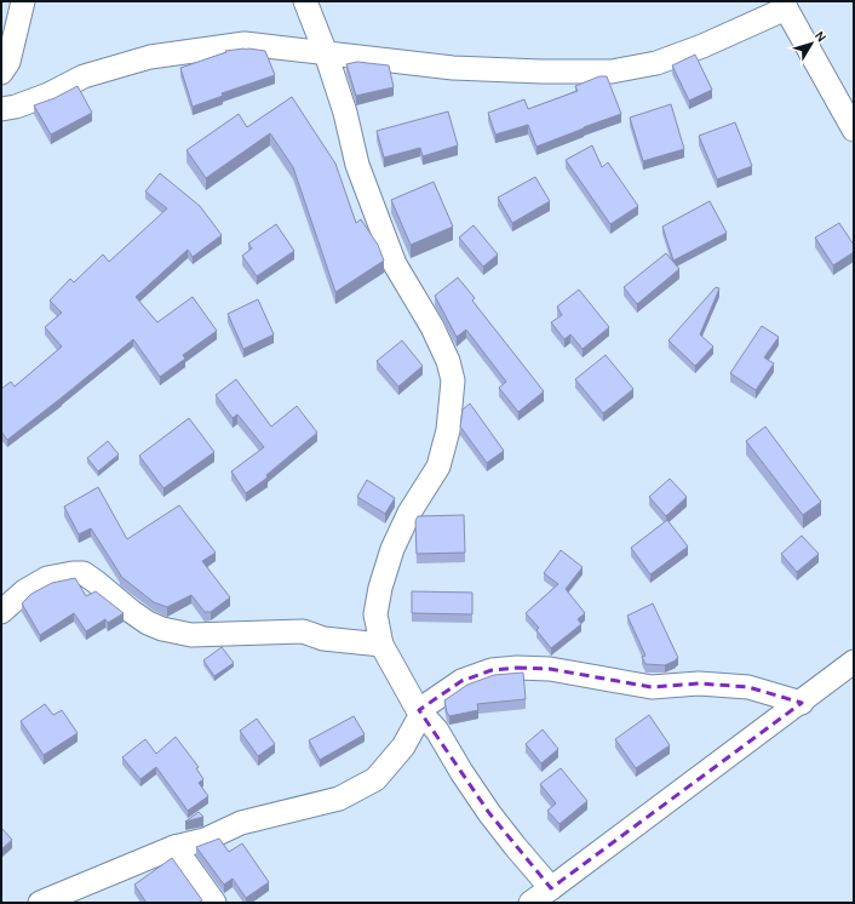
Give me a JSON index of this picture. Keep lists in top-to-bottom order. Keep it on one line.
{"north":"top right"}
